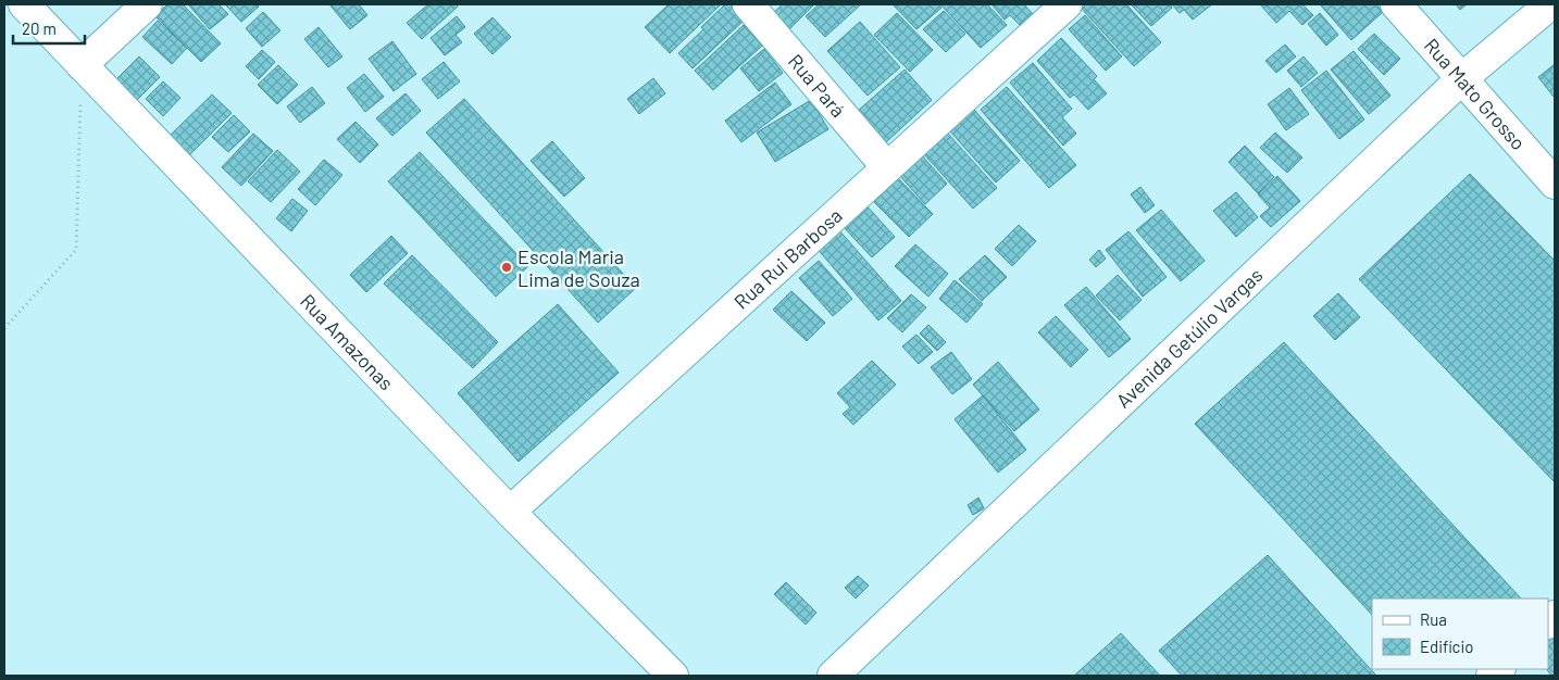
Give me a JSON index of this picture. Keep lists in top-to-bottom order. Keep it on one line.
{"streets":{"street":["Rua Pará","Rua Mato Grosso","Rua Rui Barbosa","Avenida Getúlio Vargas","Rua Amazonas"]},"crossings":[["Rua Pará","Rua Rui Barbosa"],["Rua Mato Grosso","Avenida Getúlio Vargas"],["Rua Rui Barbosa","Rua Amazonas"]],"places":["Escola Maria Lima de Souza"],"legend":["Rua","Edifício"],"scale_bar":"20 m"}
